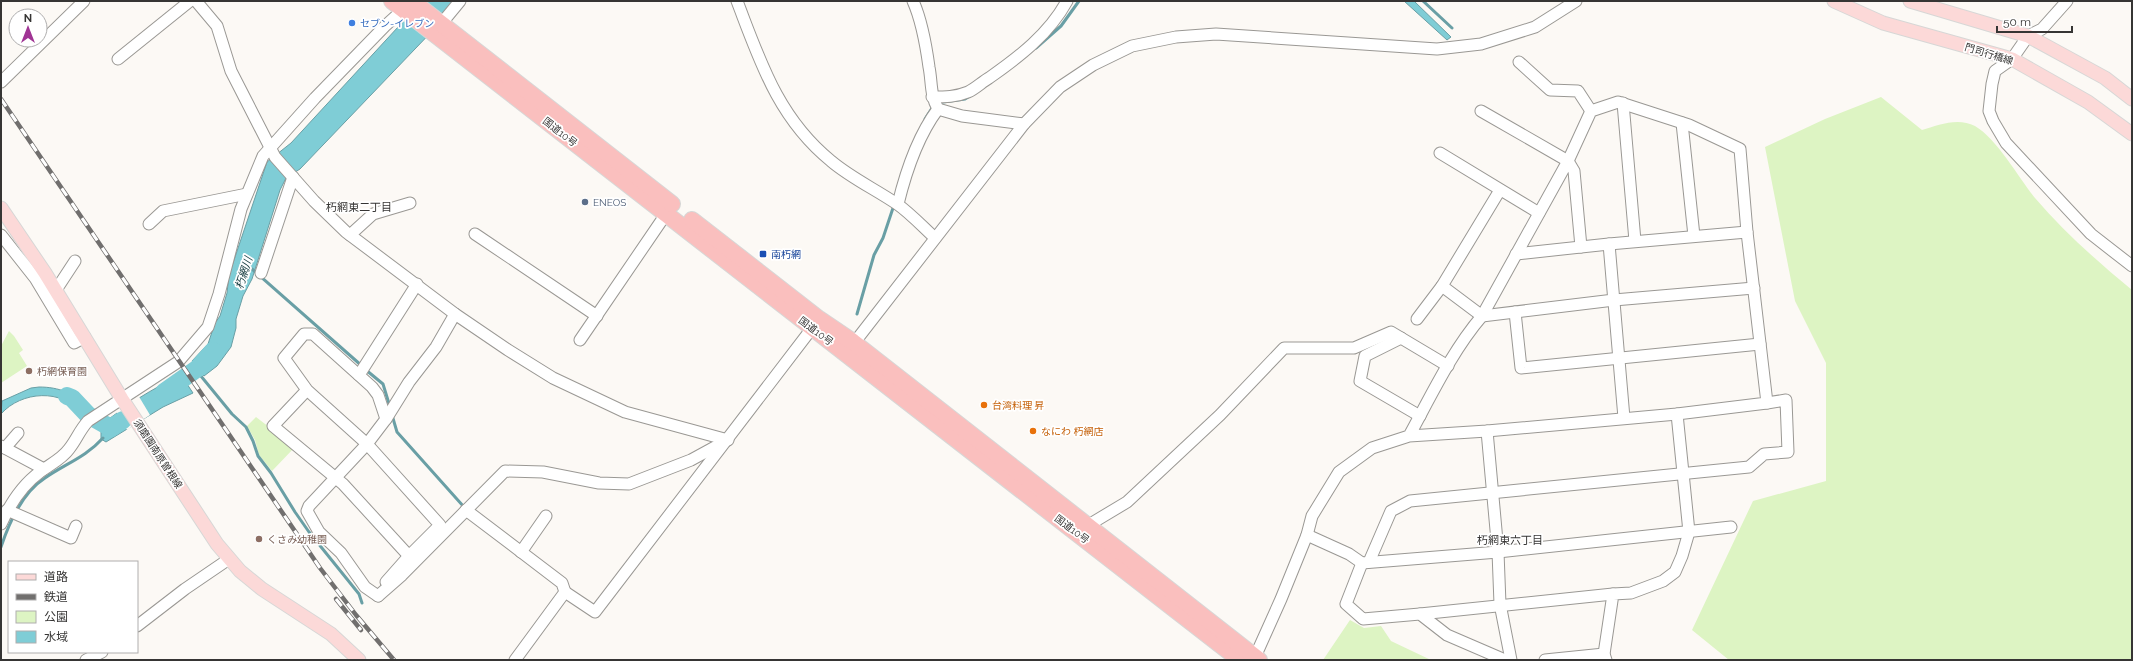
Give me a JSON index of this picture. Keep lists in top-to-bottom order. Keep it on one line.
{"streets":{"highway":["国道10号"],"main road":["門司行橋線","須磨園南原曽根線"]},"districts":["朽網東二丁目","朽網東六丁目"],"water":["朽網川"],"places":{"other":["セブン-イレブン","ENEOS","朽網保育園","台湾料理 昇","なにわ 朽網店","くさみ幼稚園"],"transit":["南朽網"]},"legend":["道路","鉄道","公園","水域"],"scale_bar":"50 m","north":"top"}
